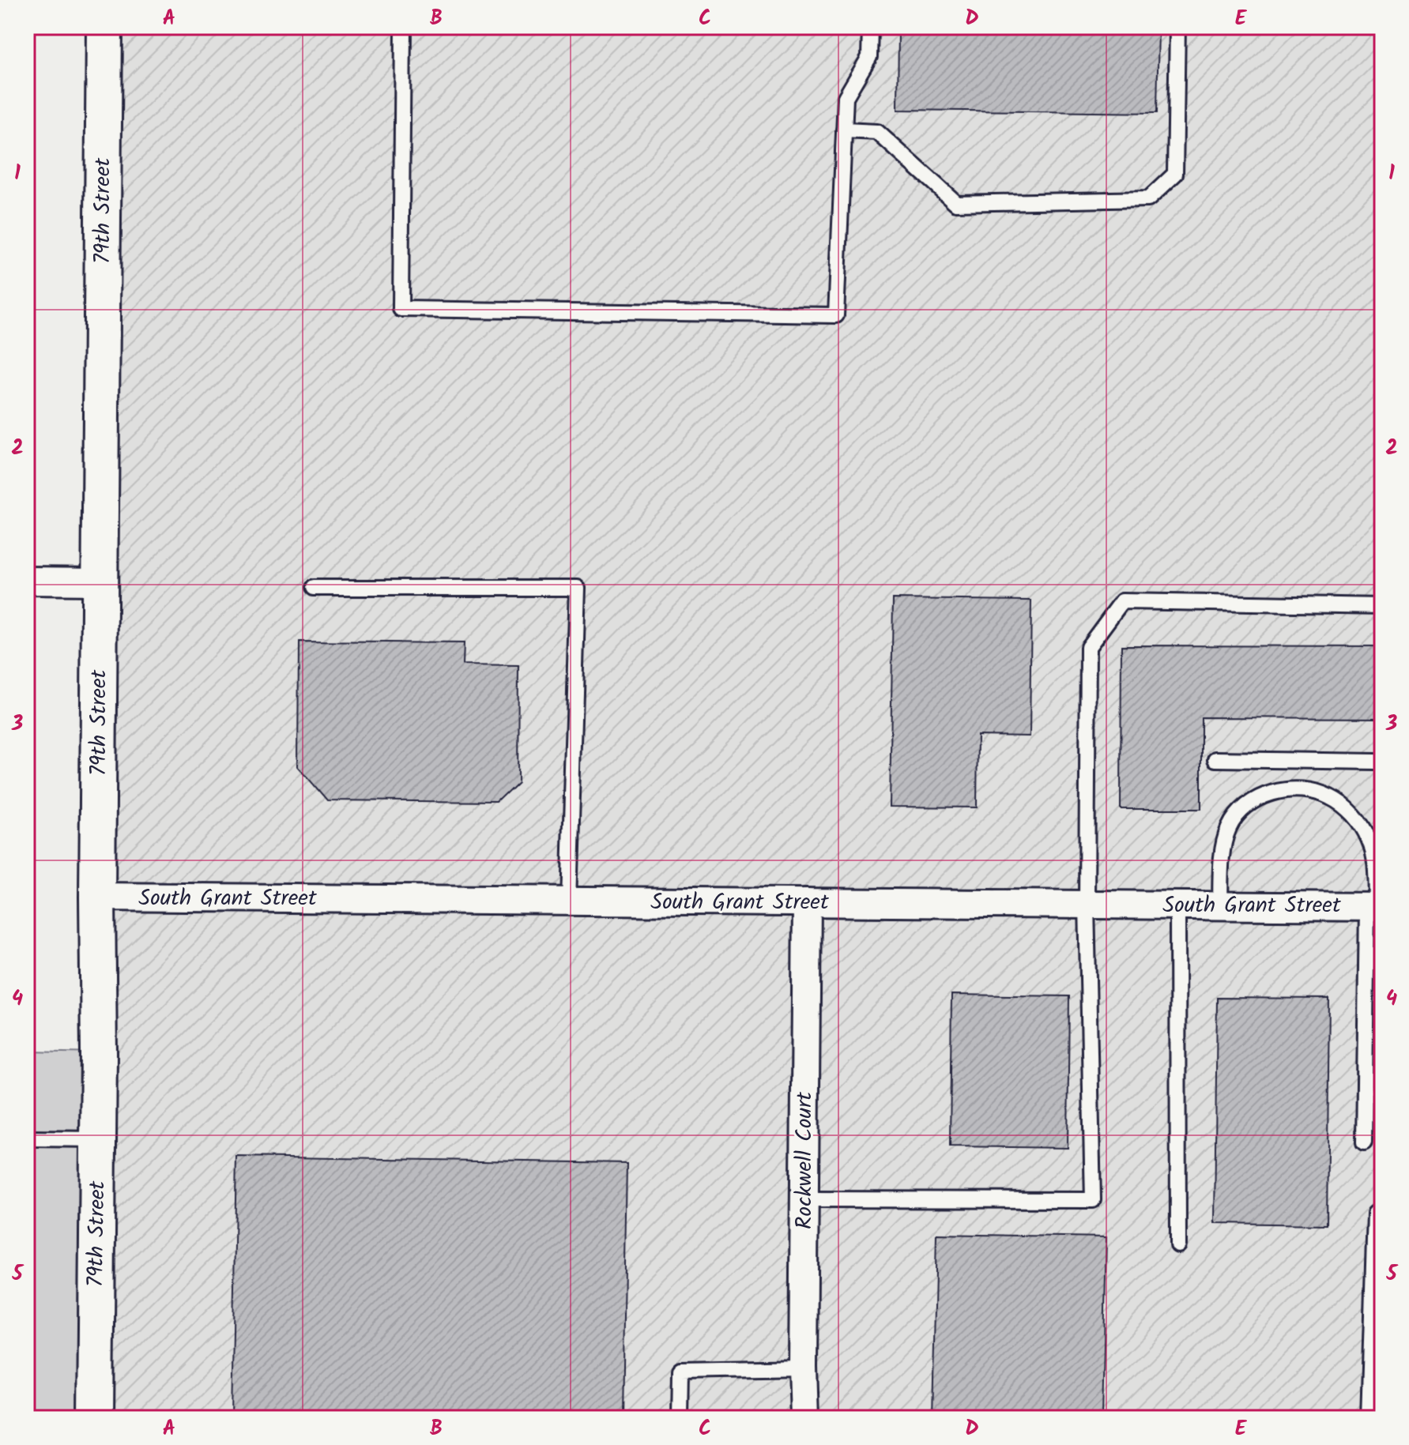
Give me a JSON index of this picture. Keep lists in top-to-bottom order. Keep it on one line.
{"streets":{"street":["79th Street","South Grant Street","Rockwell Court"]},"crossings":[["79th Street","South Grant Street"],["South Grant Street","Rockwell Court"]],"grid":{"columns":["A","B","C","D","E"],"rows":["1","2","3","4","5"]}}
